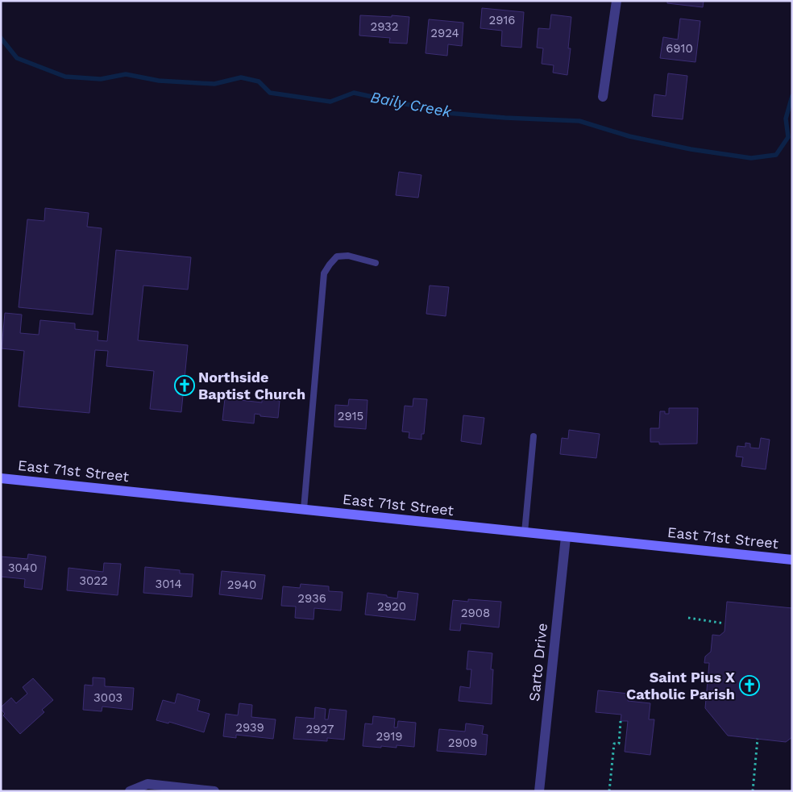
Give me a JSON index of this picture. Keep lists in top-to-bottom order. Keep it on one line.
{"streets":{"main road":["East 71st Street"],"street":["Sarto Drive"]},"crossings":[["East 71st Street","Sarto Drive"]],"water":["Baily Creek"],"places":{"church":["Northside Baptist Church","Saint Pius X Catholic Parish"]},"house_numbers":["2916","2932","2924","6910","2915","3040","3022","3014","2940","2936","2920","2908","3003","2939","2927","2919","2909"]}
